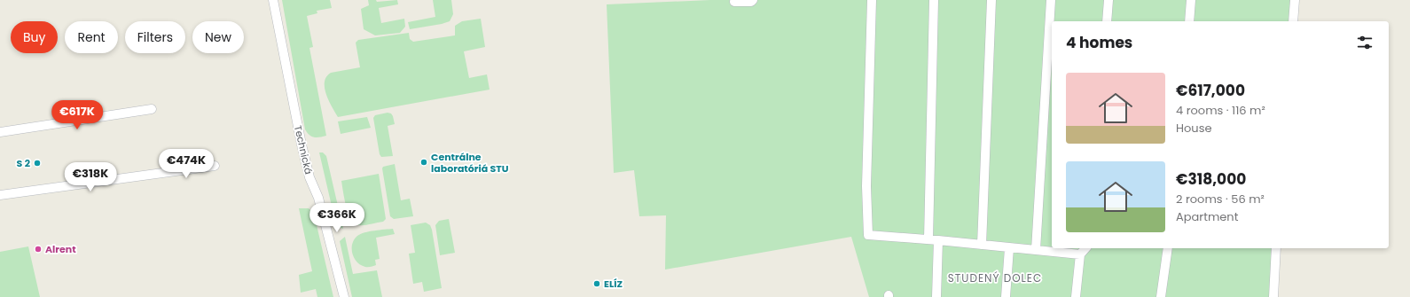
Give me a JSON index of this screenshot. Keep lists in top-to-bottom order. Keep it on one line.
{"streets":{"street":["Technická"]},"districts":["STUDENÝ DOLEC"],"places":["Centrálne laboratóriá STU","S 2","Alrent","ELÍZ"],"page":{"chip":["Buy","Rent","Filters","New"],"heading":"4 homes","list":[{"name":"€617,000","note":"4 rooms · 116 m² · House"},{"name":"€318,000","note":"2 rooms · 56 m² · Apartment"}],"price":["€617K","€474K","€318K","€366K"]}}
